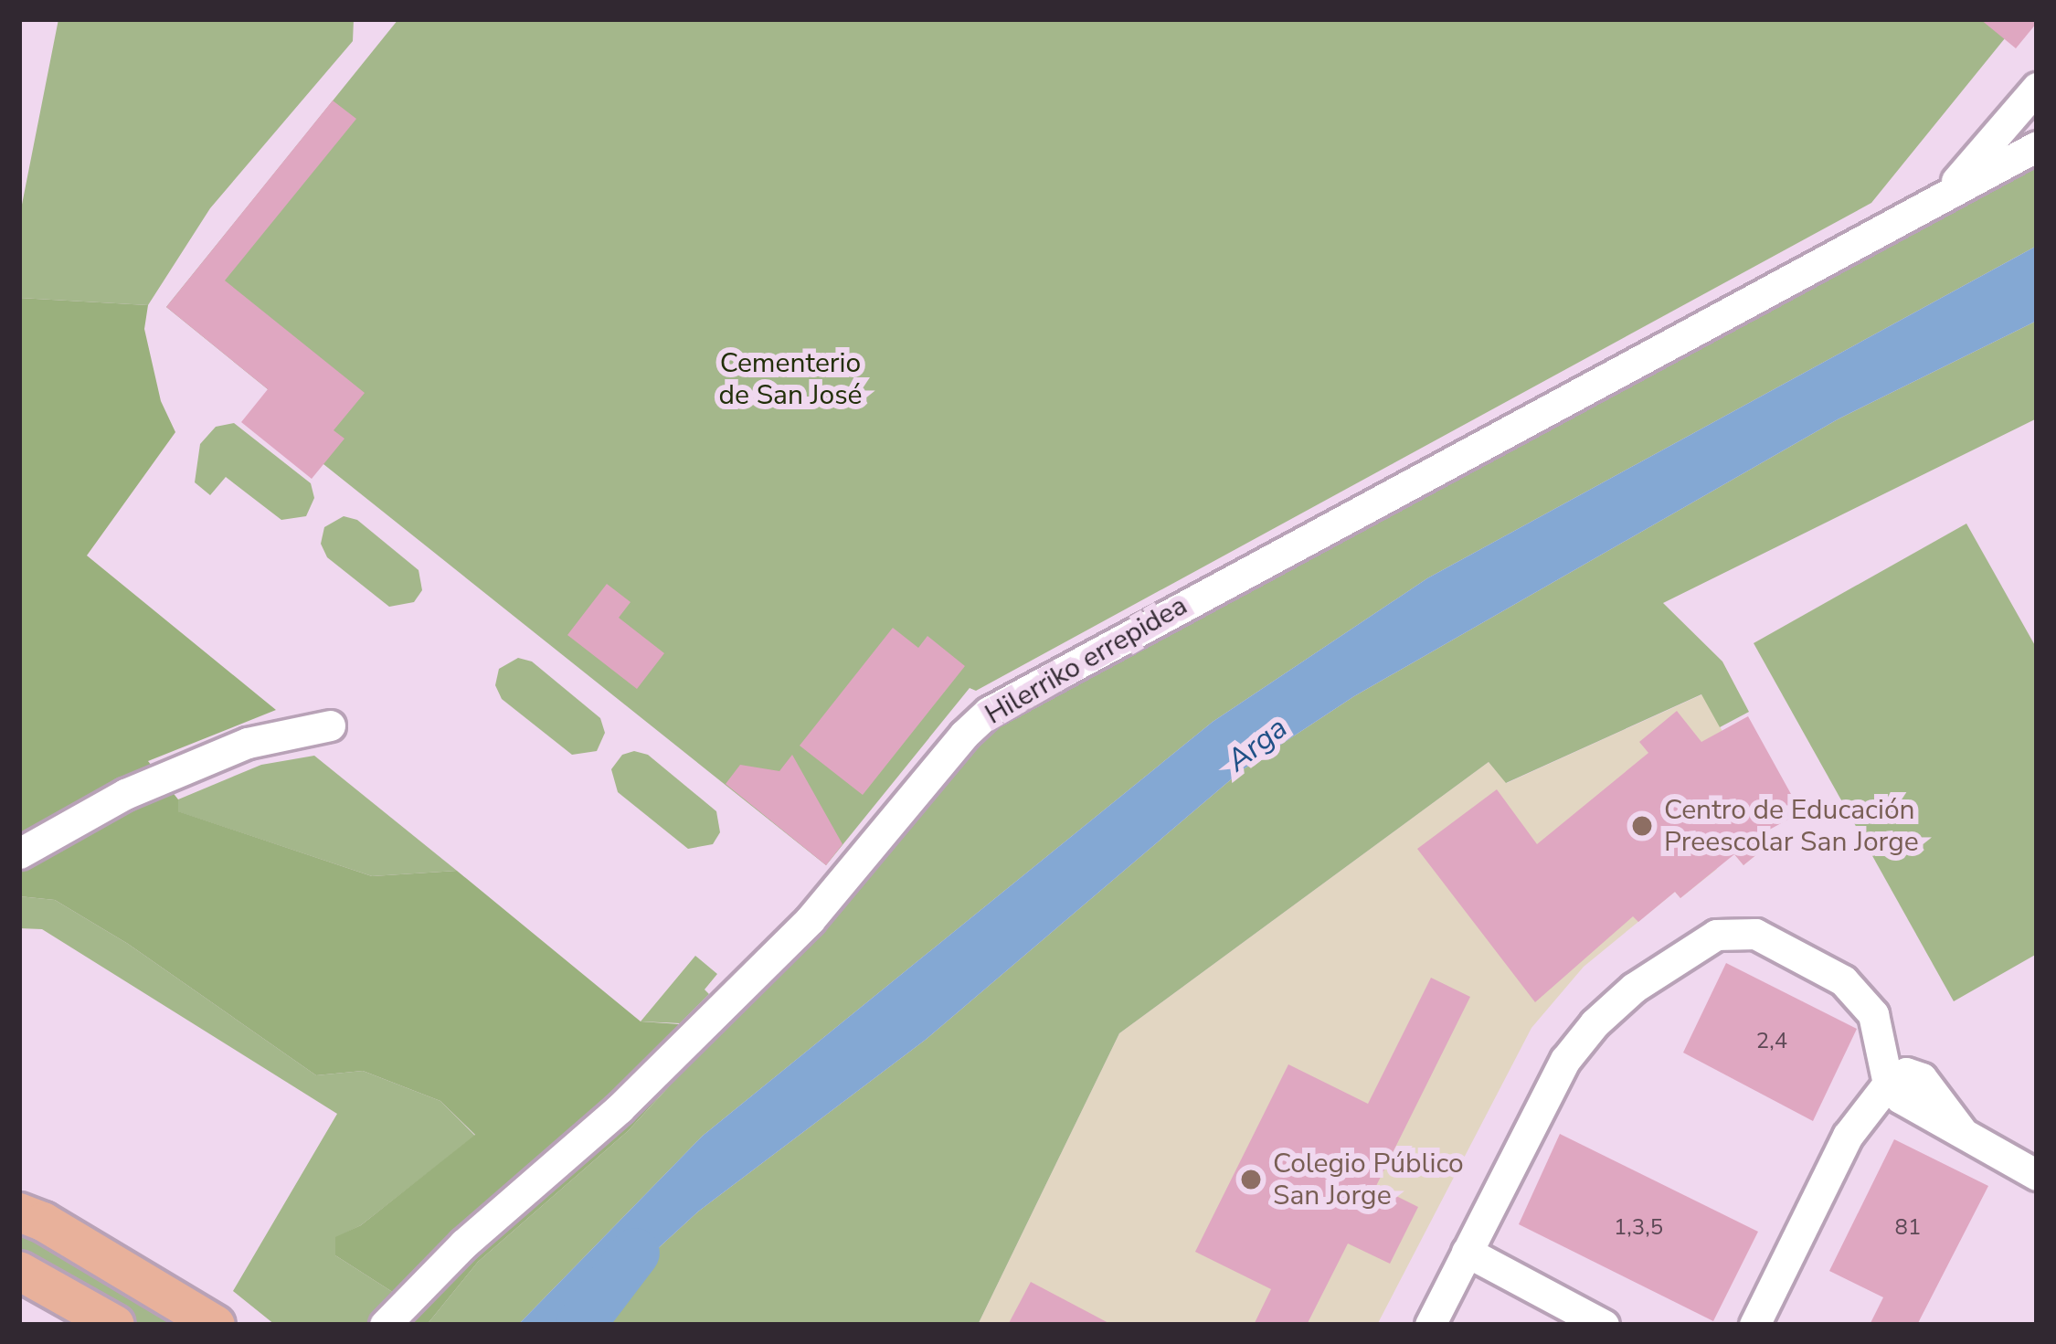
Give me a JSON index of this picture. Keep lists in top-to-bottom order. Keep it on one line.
{"streets":{"street":["Hilerriko errepidea"]},"water":["Arga"],"parks":["Cementerio de San José"],"places":["Centro de Educación Preescolar San Jorge","Colegio Público San Jorge"],"house_numbers":["2,4","1,3,5","81"]}
